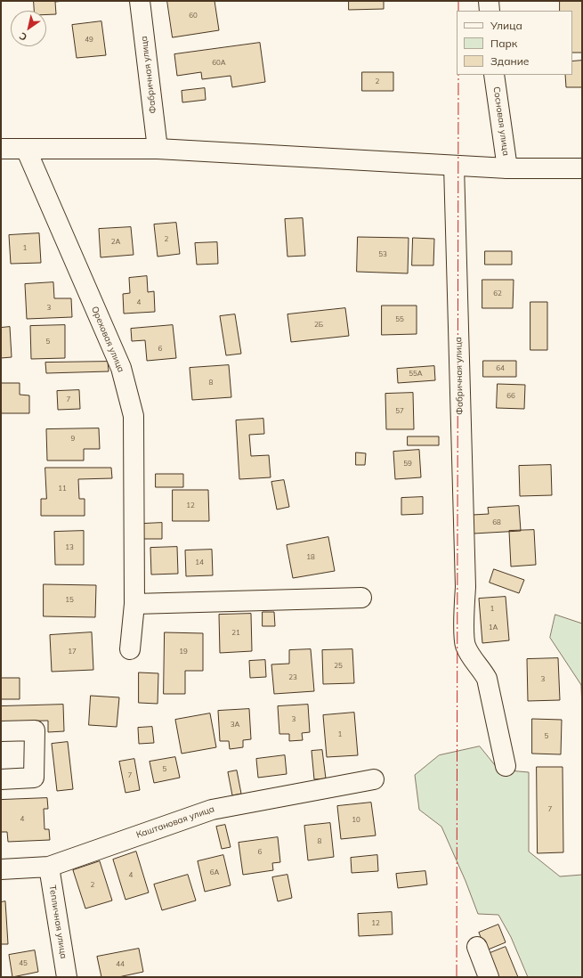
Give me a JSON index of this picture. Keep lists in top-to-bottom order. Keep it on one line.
{"streets":{"street":["Фабричная улица","Сосновая улица","Ореховая улица","Каштановая улица","Тепличная улица"]},"crossings":[["Каштановая улица","Тепличная улица"]],"house_numbers":["60","49","60А","2","2","2А","1","53","62","4","3","55","2Б","5","6","64","55А","8","66","7","57","9","59","11","12","68","13","18","14","15","1","1А","21","17","19","25","23","3","3","3А","1","5","5","7","7","4","10","8","6","6А","4","2","12","45","44"],"legend":["Улица","Парк","Здание"],"north":"bottom left"}
